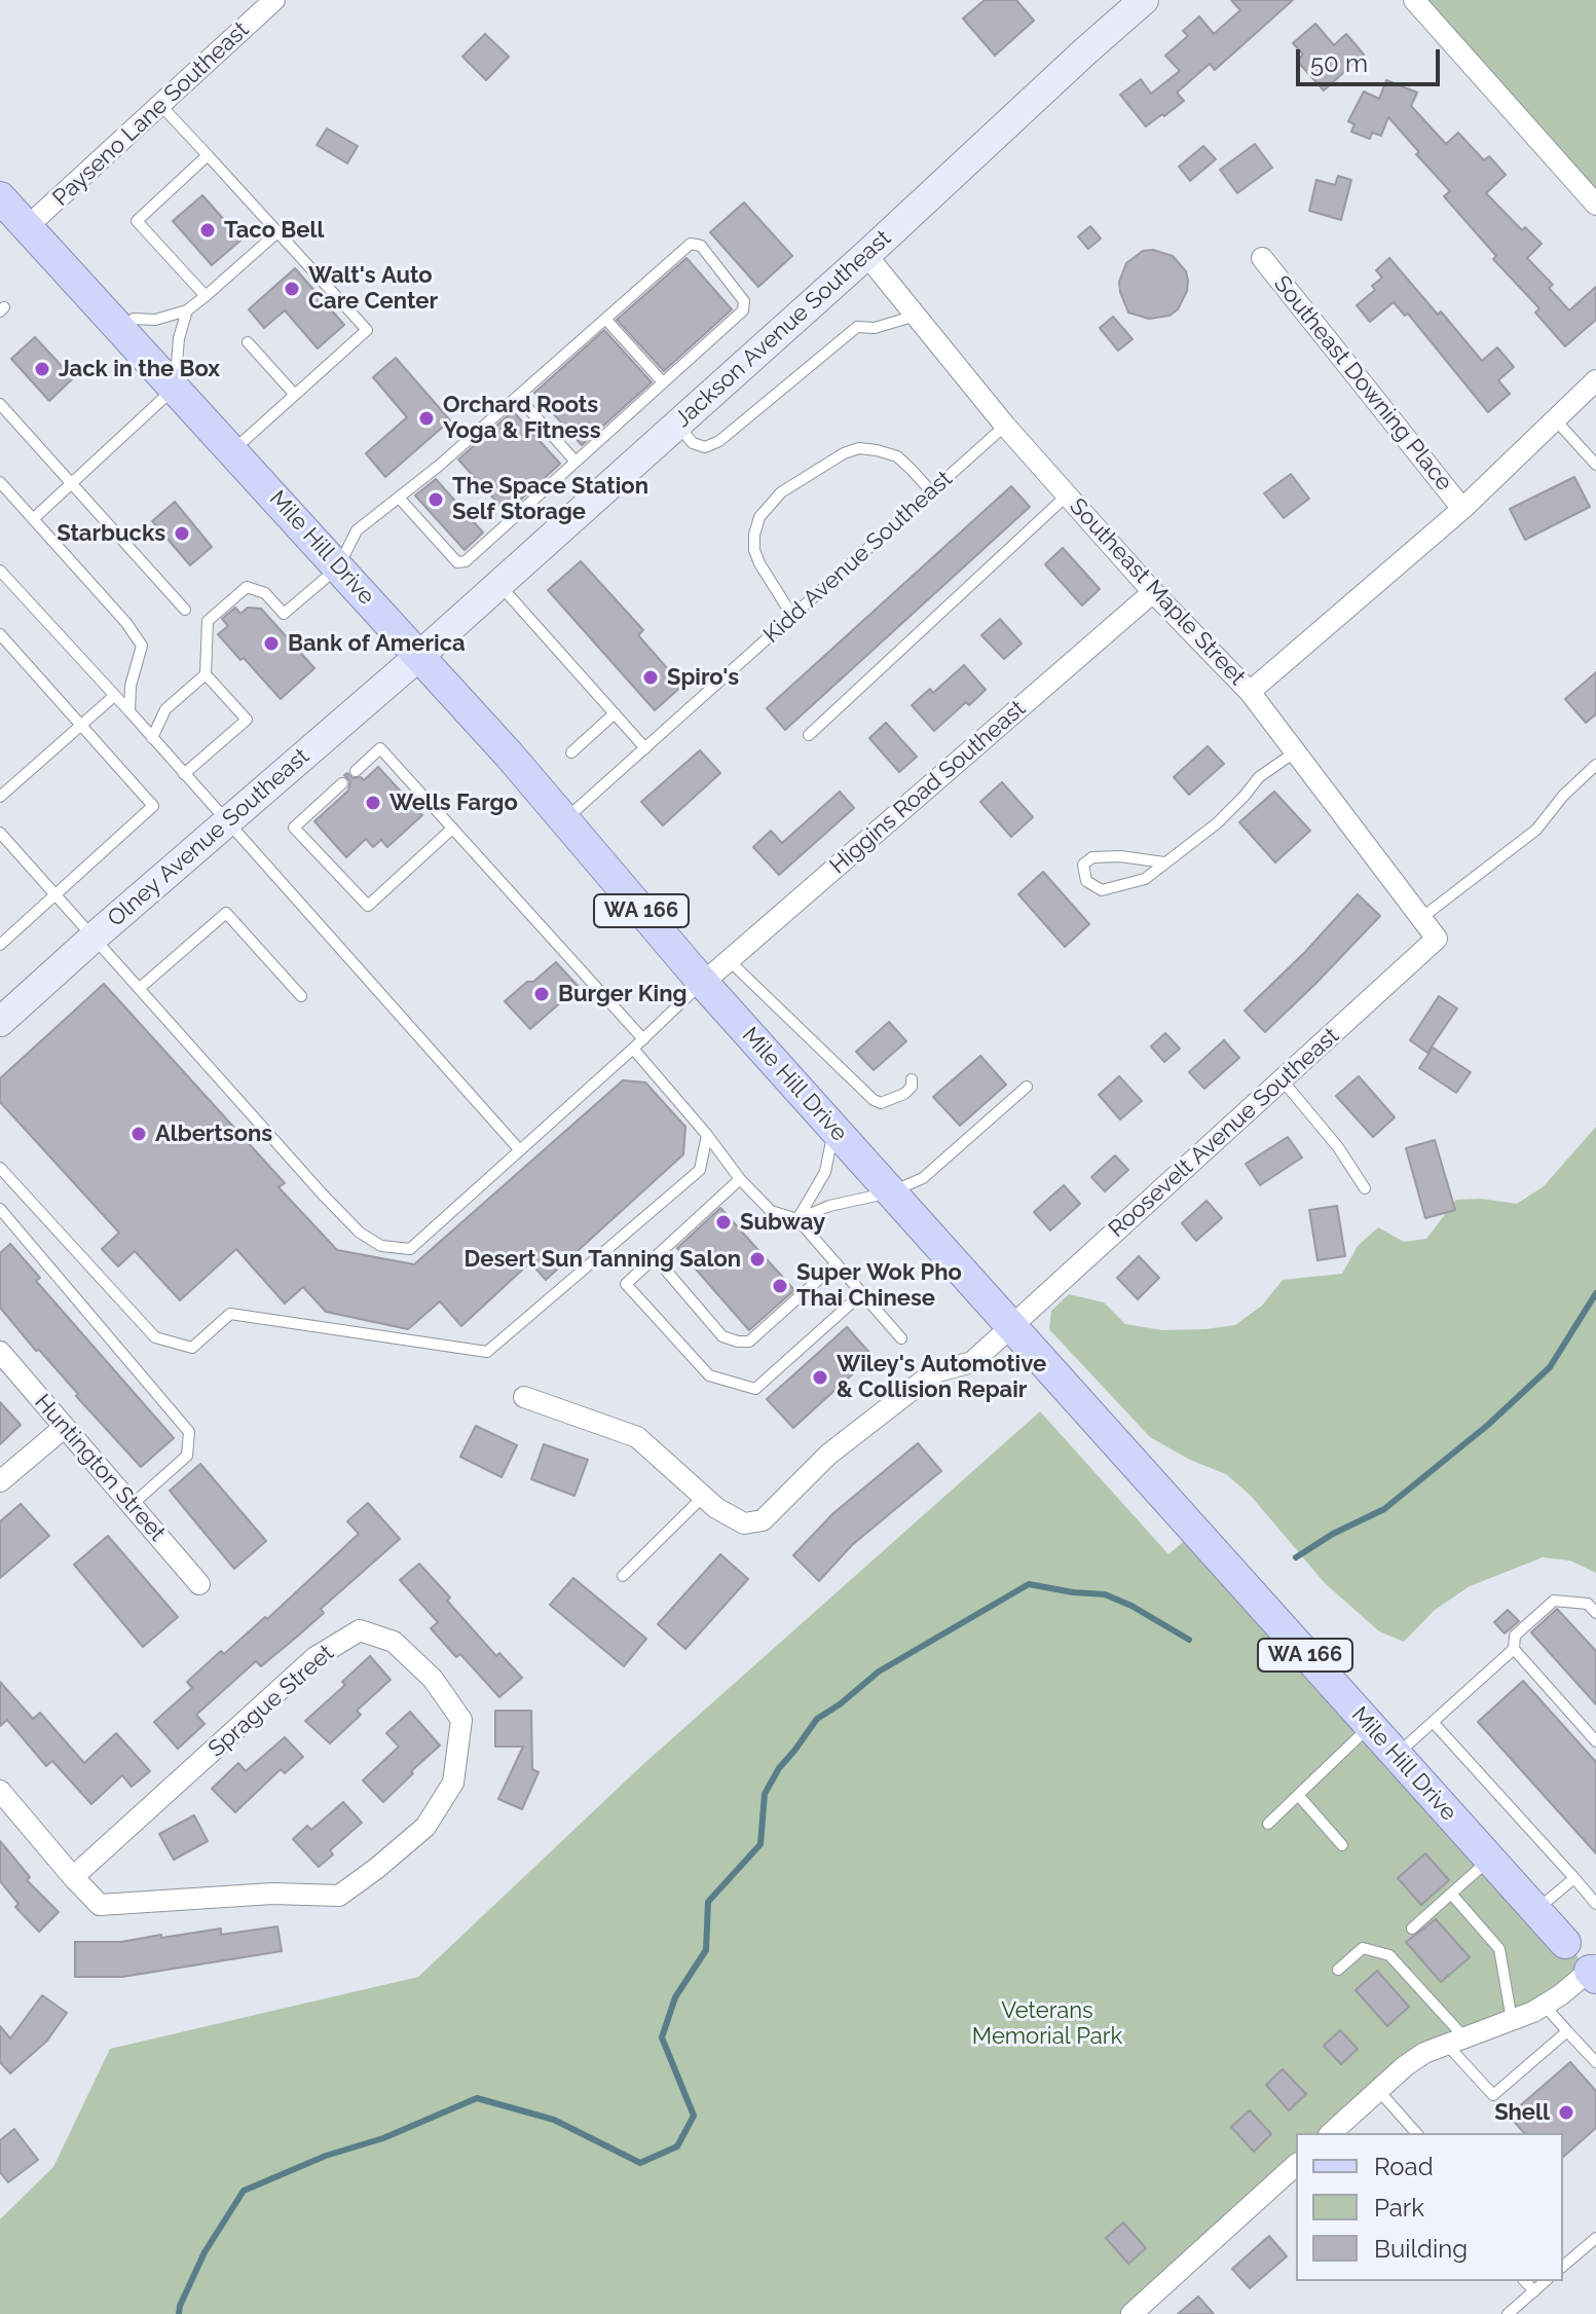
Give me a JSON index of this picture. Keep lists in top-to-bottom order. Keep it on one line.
{"streets":{"main road":["Jackson Avenue Southeast","Mile Hill Drive","Olney Avenue Southeast","WA 166"],"street":["Payseno Lane Southeast","Southeast Downing Place","Southeast Maple Street","Higgins Road Southeast","Roosevelt Avenue Southeast","Huntington Street","Sprague Street"],"lane":["Kidd Avenue Southeast"]},"crossings":[["Payseno Lane Southeast","Mile Hill Drive"],["Jackson Avenue Southeast","Mile Hill Drive"],["Jackson Avenue Southeast","Southeast Maple Street"],["Jackson Avenue Southeast","Olney Avenue Southeast"],["Mile Hill Drive","Kidd Avenue Southeast"],["Mile Hill Drive","Higgins Road Southeast"],["Mile Hill Drive","Olney Avenue Southeast"],["Mile Hill Drive","Roosevelt Avenue Southeast"],["Kidd Avenue Southeast","Southeast Maple Street"],["Southeast Maple Street","Higgins Road Southeast"],["Southeast Maple Street","Roosevelt Avenue Southeast"]],"parks":["Veterans Memorial Park"],"places":["Taco Bell","Walt's Auto Care Center","Jack in the Box","Orchard Roots Yoga & Fitness","The Space Station Self Storage","Starbucks","Bank of America","Spiro's","Wells Fargo","Burger King","Albertsons","Subway","Desert Sun Tanning Salon","Super Wok Pho Thai Chinese","Wiley's Automotive & Collision Repair","Shell"],"legend":["Road","Park","Building"],"scale_bar":"50 m"}
